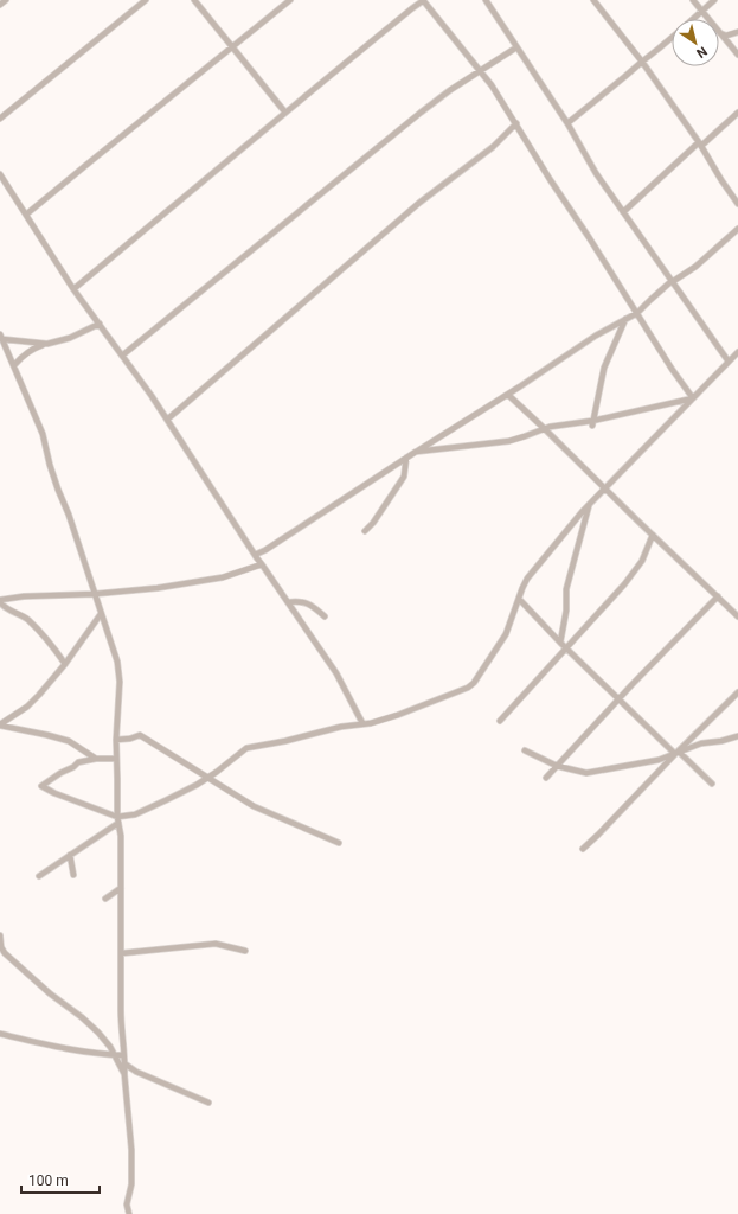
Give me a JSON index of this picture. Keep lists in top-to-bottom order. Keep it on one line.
{"scale_bar":"100 m","north":"bottom right"}
